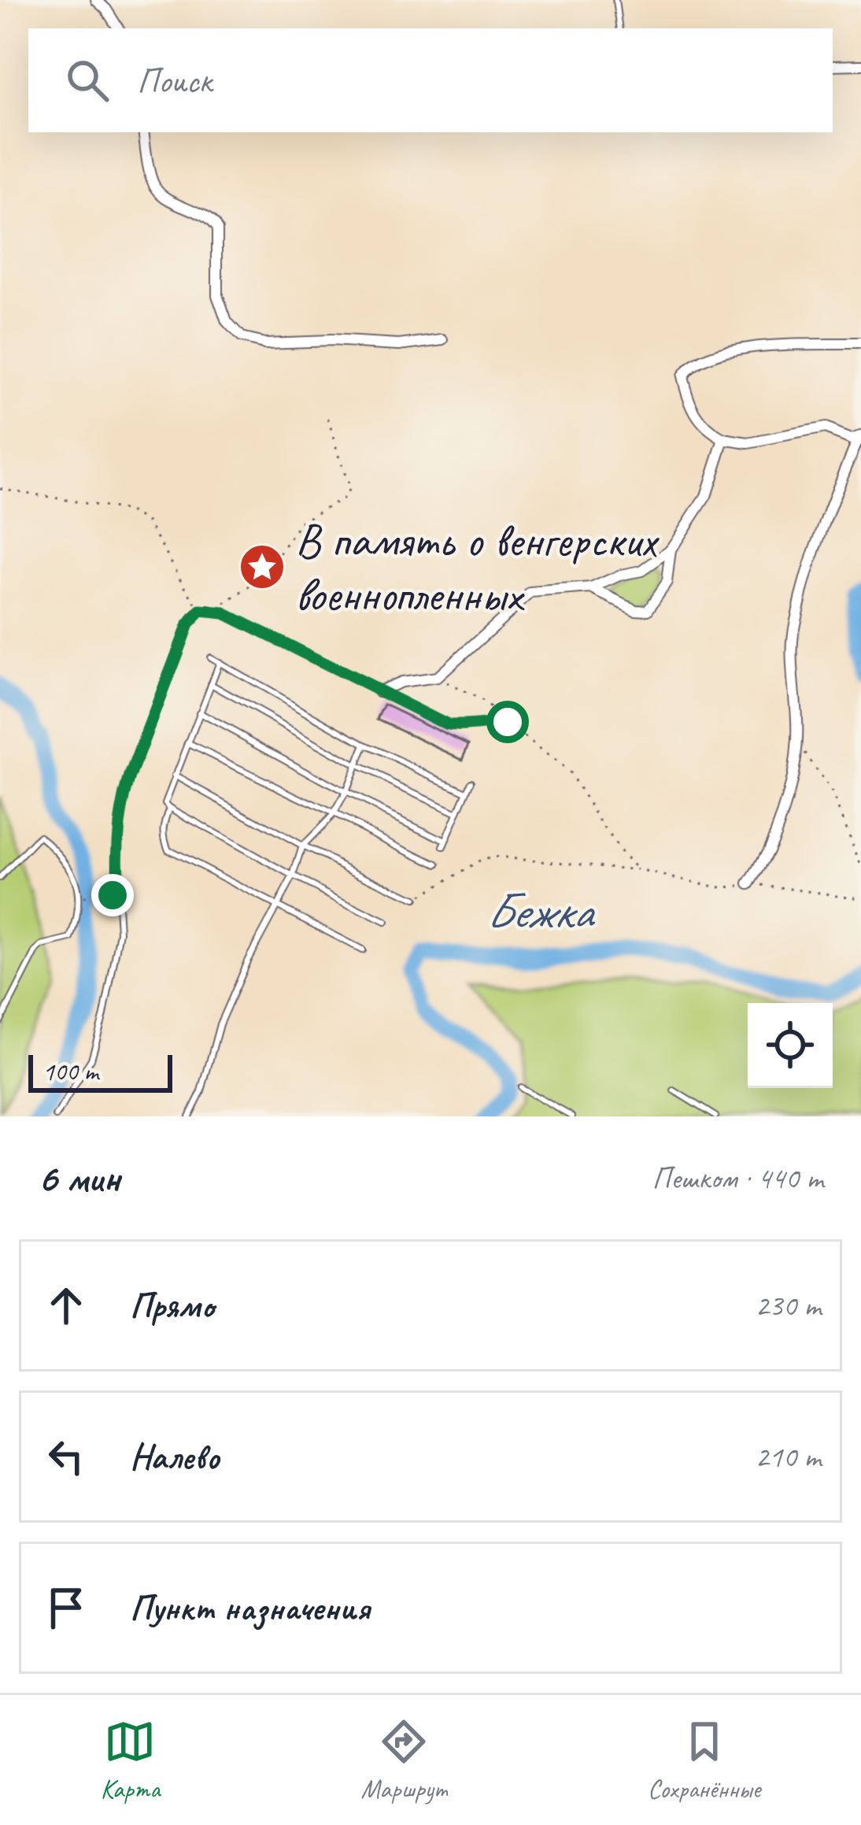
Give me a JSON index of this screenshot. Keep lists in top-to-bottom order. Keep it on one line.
{"water":["Бежка"],"places":{"place":["В память о венгерских военнопленных"]},"scale_bar":"100 m","page":{"search":"Поиск","scale":"100 m","heading":["6 мин","Пешком · 440 m"],"list":[["Прямо","230 m"],["Налево","210 m"],"Пункт назначения"],"nav":["Карта","Маршрут","Сохранённые"]}}
